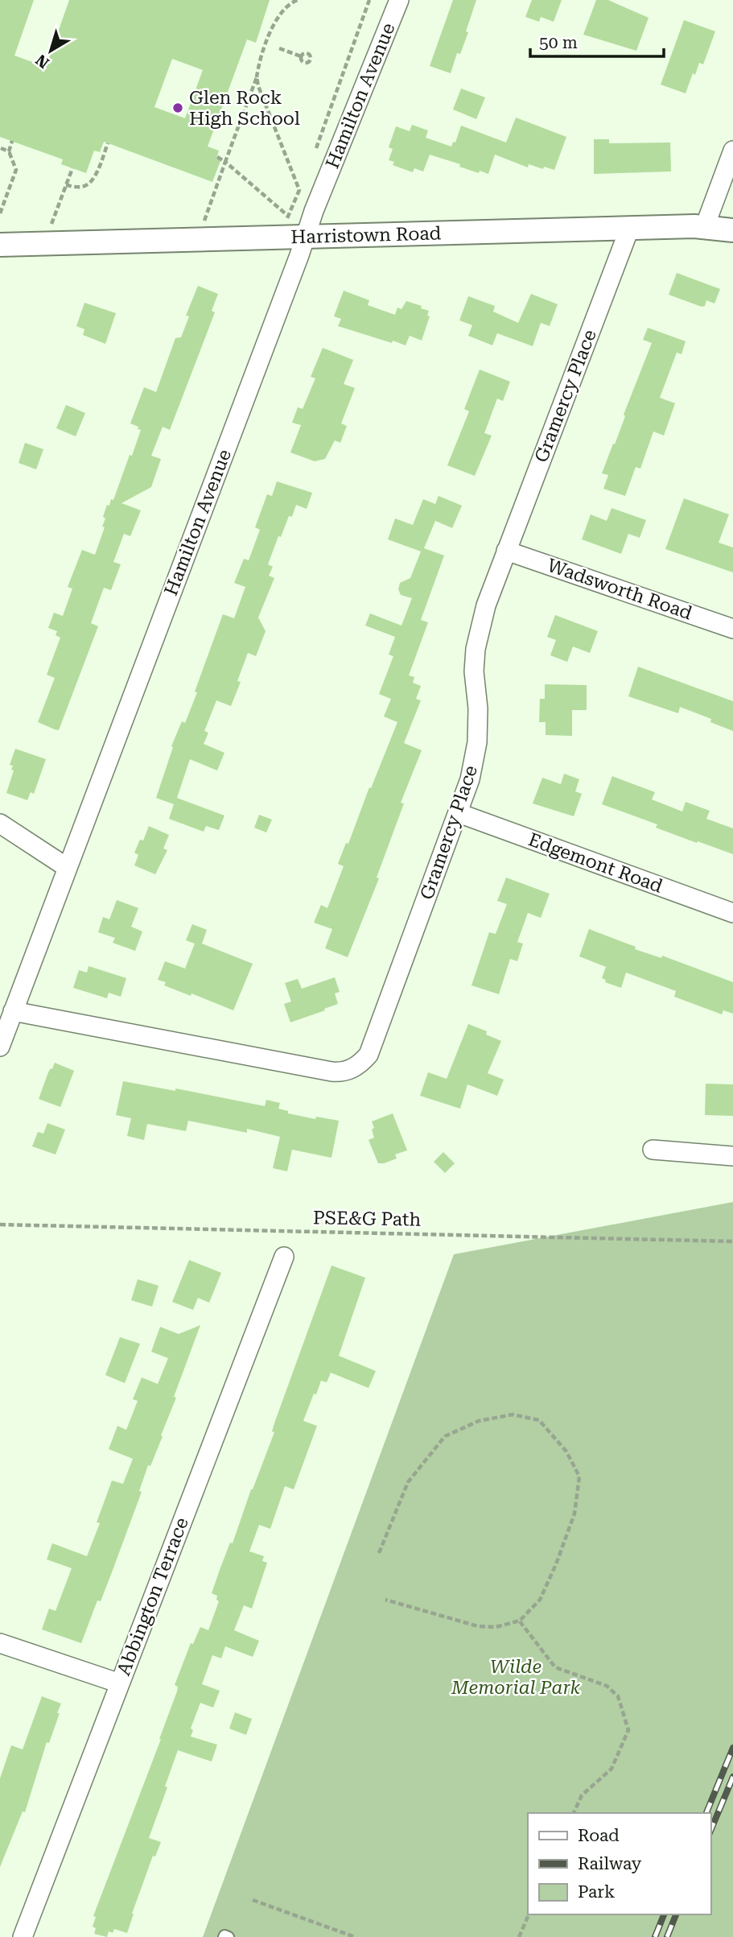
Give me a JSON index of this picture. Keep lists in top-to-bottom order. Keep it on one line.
{"streets":{"street":["Hamilton Avenue","Harristown Road","Gramercy Place","Wadsworth Road","Edgemont Road","Abbington Terrace"],"path":["PSE&G Path"]},"crossings":[["Hamilton Avenue","Harristown Road"],["Hamilton Avenue","Gramercy Place"],["Harristown Road","Gramercy Place"],["Gramercy Place","Wadsworth Road"],["Gramercy Place","Edgemont Road"]],"parks":["Wilde Memorial Park"],"places":["Glen Rock High School"],"legend":["Road","Railway","Park"],"scale_bar":"50 m","north":"bottom left"}
